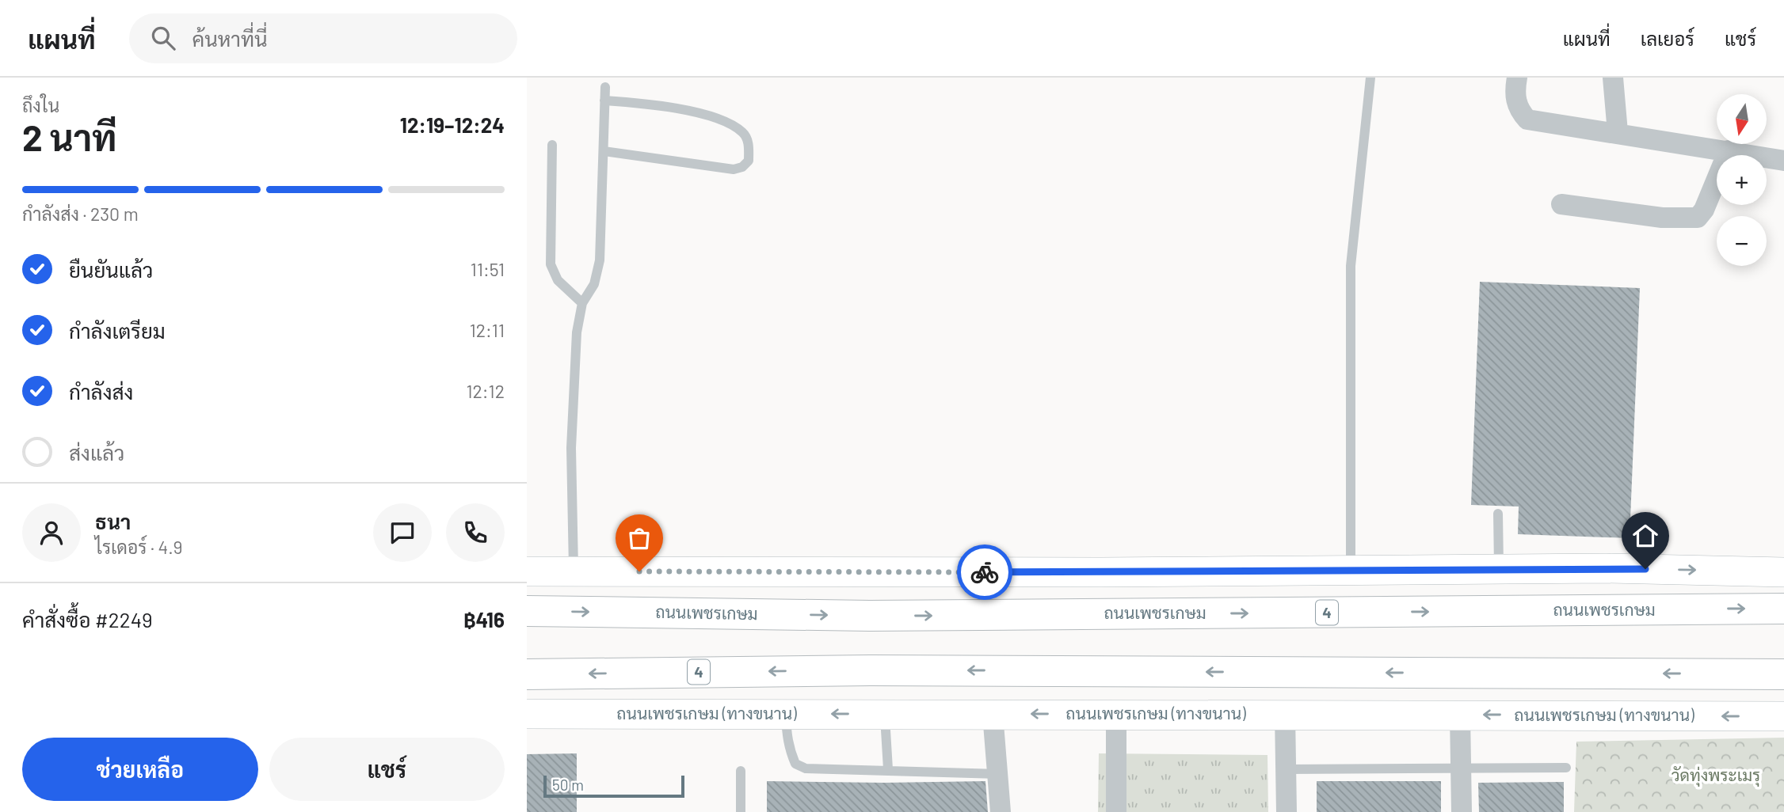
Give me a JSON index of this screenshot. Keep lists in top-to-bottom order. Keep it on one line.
{"streets":{"highway":["ถนนเพชรเกษม","4"],"main road":["ถนนเพชรเกษม (ทางขนาน)"]},"parks":["วัดทุ่งพระเมรุ"],"scale_bar":"50 m","north":"bottom","page":{"header":"แผนที่","search":"ค้นหาที่นี่","nav":["แผนที่","เลเยอร์","แชร์"],"heading":["2 นาที","ถึงใน","12:19–12:24"],"panel":["ธนา","ไรเดอร์ · 4.9","คำสั่งซื้อ #2249","฿416"],"map_buttons":["+","−"],"bar":"กำลังส่ง · 230 m","list":[["ยืนยันแล้ว","11:51"],["กำลังเตรียม","12:11"],["กำลังส่ง","12:12"],"ส่งแล้ว"],"buttons":["ช่วยเหลือ","แชร์"],"scale":"50 m"}}
